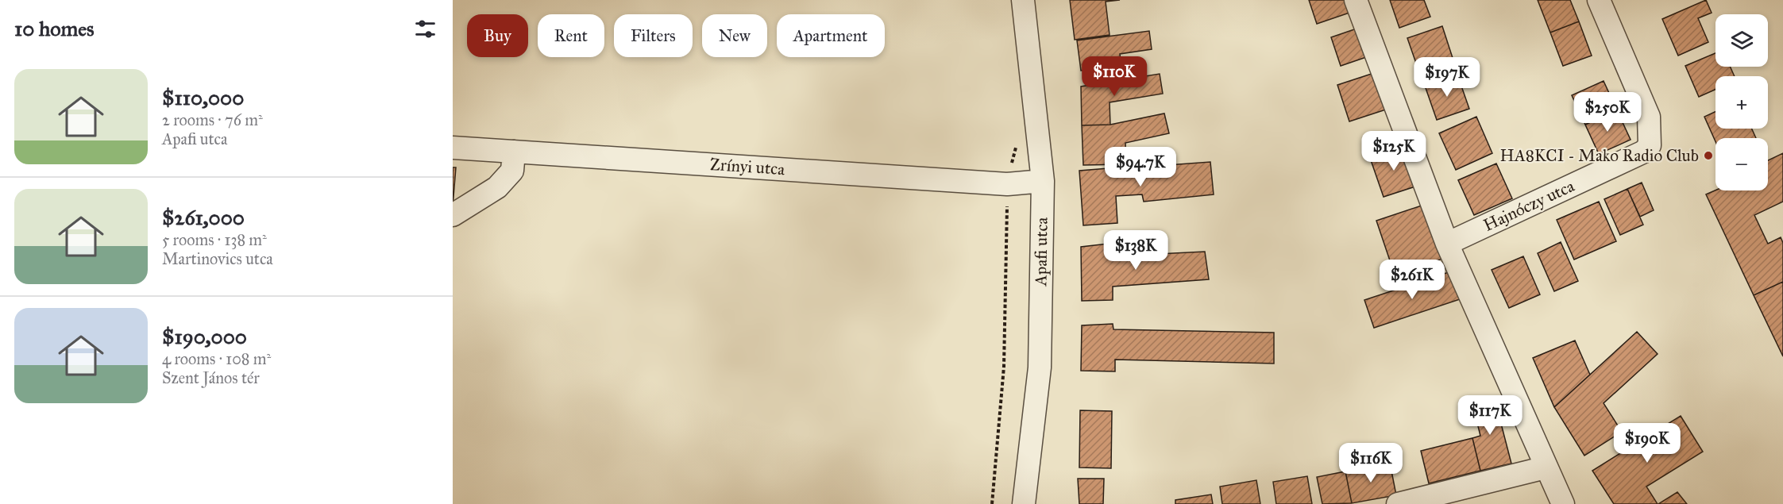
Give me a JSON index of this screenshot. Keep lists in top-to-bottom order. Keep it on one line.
{"streets":{"street":["Zrínyi utca","Hajnóczy utca","Apafi utca"]},"crossings":[["Zrínyi utca","Apafi utca"]],"places":["HA8KCI - Mako Radio Club"],"page":{"heading":"10 homes","map_buttons":["+","−"],"chip":["Buy","Rent","Filters","New","Apartment"],"price":["$110K","$197K","$250K","$125K","$94.7K","$138K","$261K","$117K","$190K","$116K"],"list":[{"name":"$110,000","note":"2 rooms · 76 m² · Apafi utca"},{"name":"$261,000","note":"5 rooms · 138 m² · Martinovics utca"},{"name":"$190,000","note":"4 rooms · 108 m² · Szent János tér"}]}}
